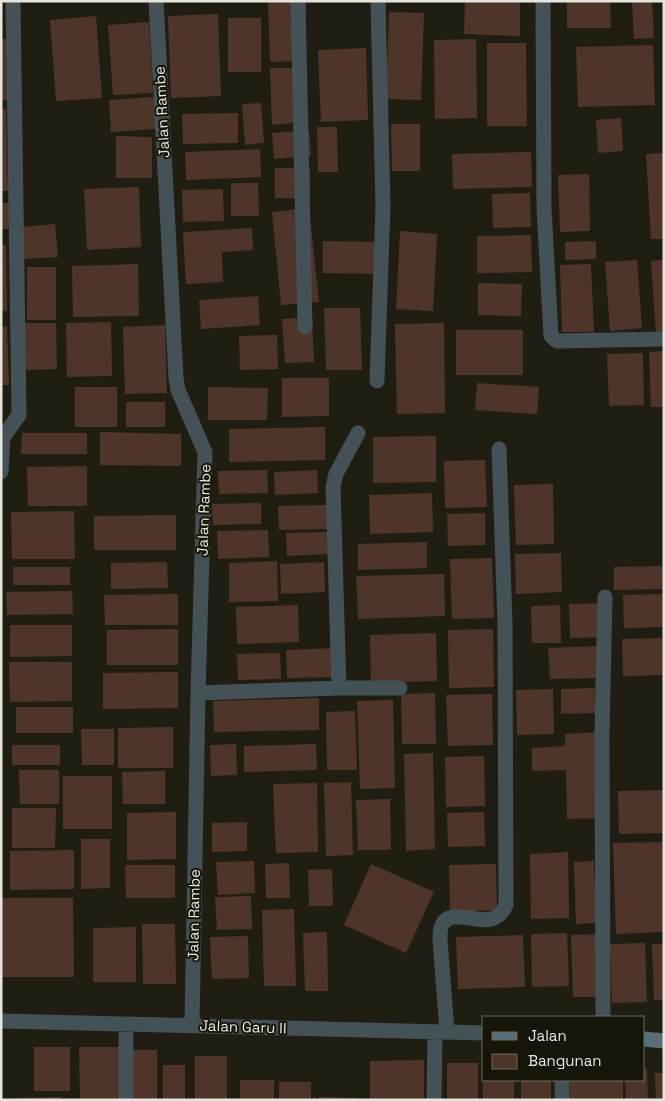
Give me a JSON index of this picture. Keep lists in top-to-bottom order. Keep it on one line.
{"streets":{"street":["Jalan Rambe","Jalan Garu II"]},"crossings":[["Jalan Rambe","Jalan Garu II"]],"legend":["Jalan","Bangunan"]}
